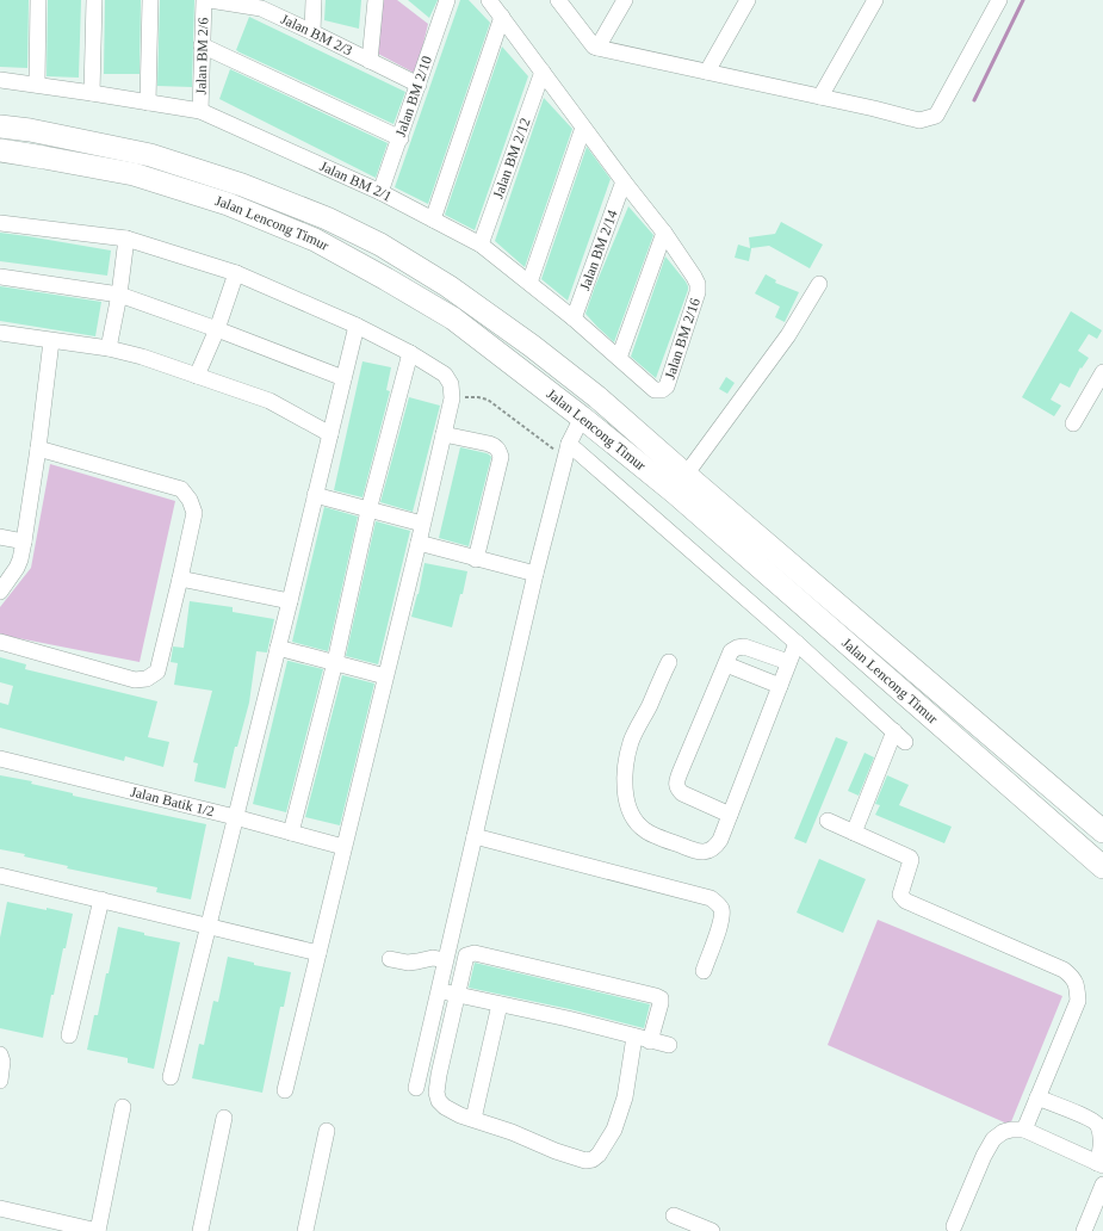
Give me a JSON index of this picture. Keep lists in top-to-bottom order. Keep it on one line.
{"streets":{"highway":["Jalan Lencong Timur"],"street":["Jalan BM 2/3","Jalan BM 2/6","Jalan BM 2/10","Jalan BM 2/12","Jalan BM 2/1","Jalan BM 2/14","Jalan BM 2/16","Jalan Batik 1/2"]},"crossings":[["Jalan BM 2/3","Jalan BM 2/10"],["Jalan BM 2/6","Jalan BM 2/1"],["Jalan BM 2/10","Jalan BM 2/1"],["Jalan BM 2/12","Jalan BM 2/1"],["Jalan BM 2/1","Jalan BM 2/14"],["Jalan BM 2/1","Jalan BM 2/16"]]}
